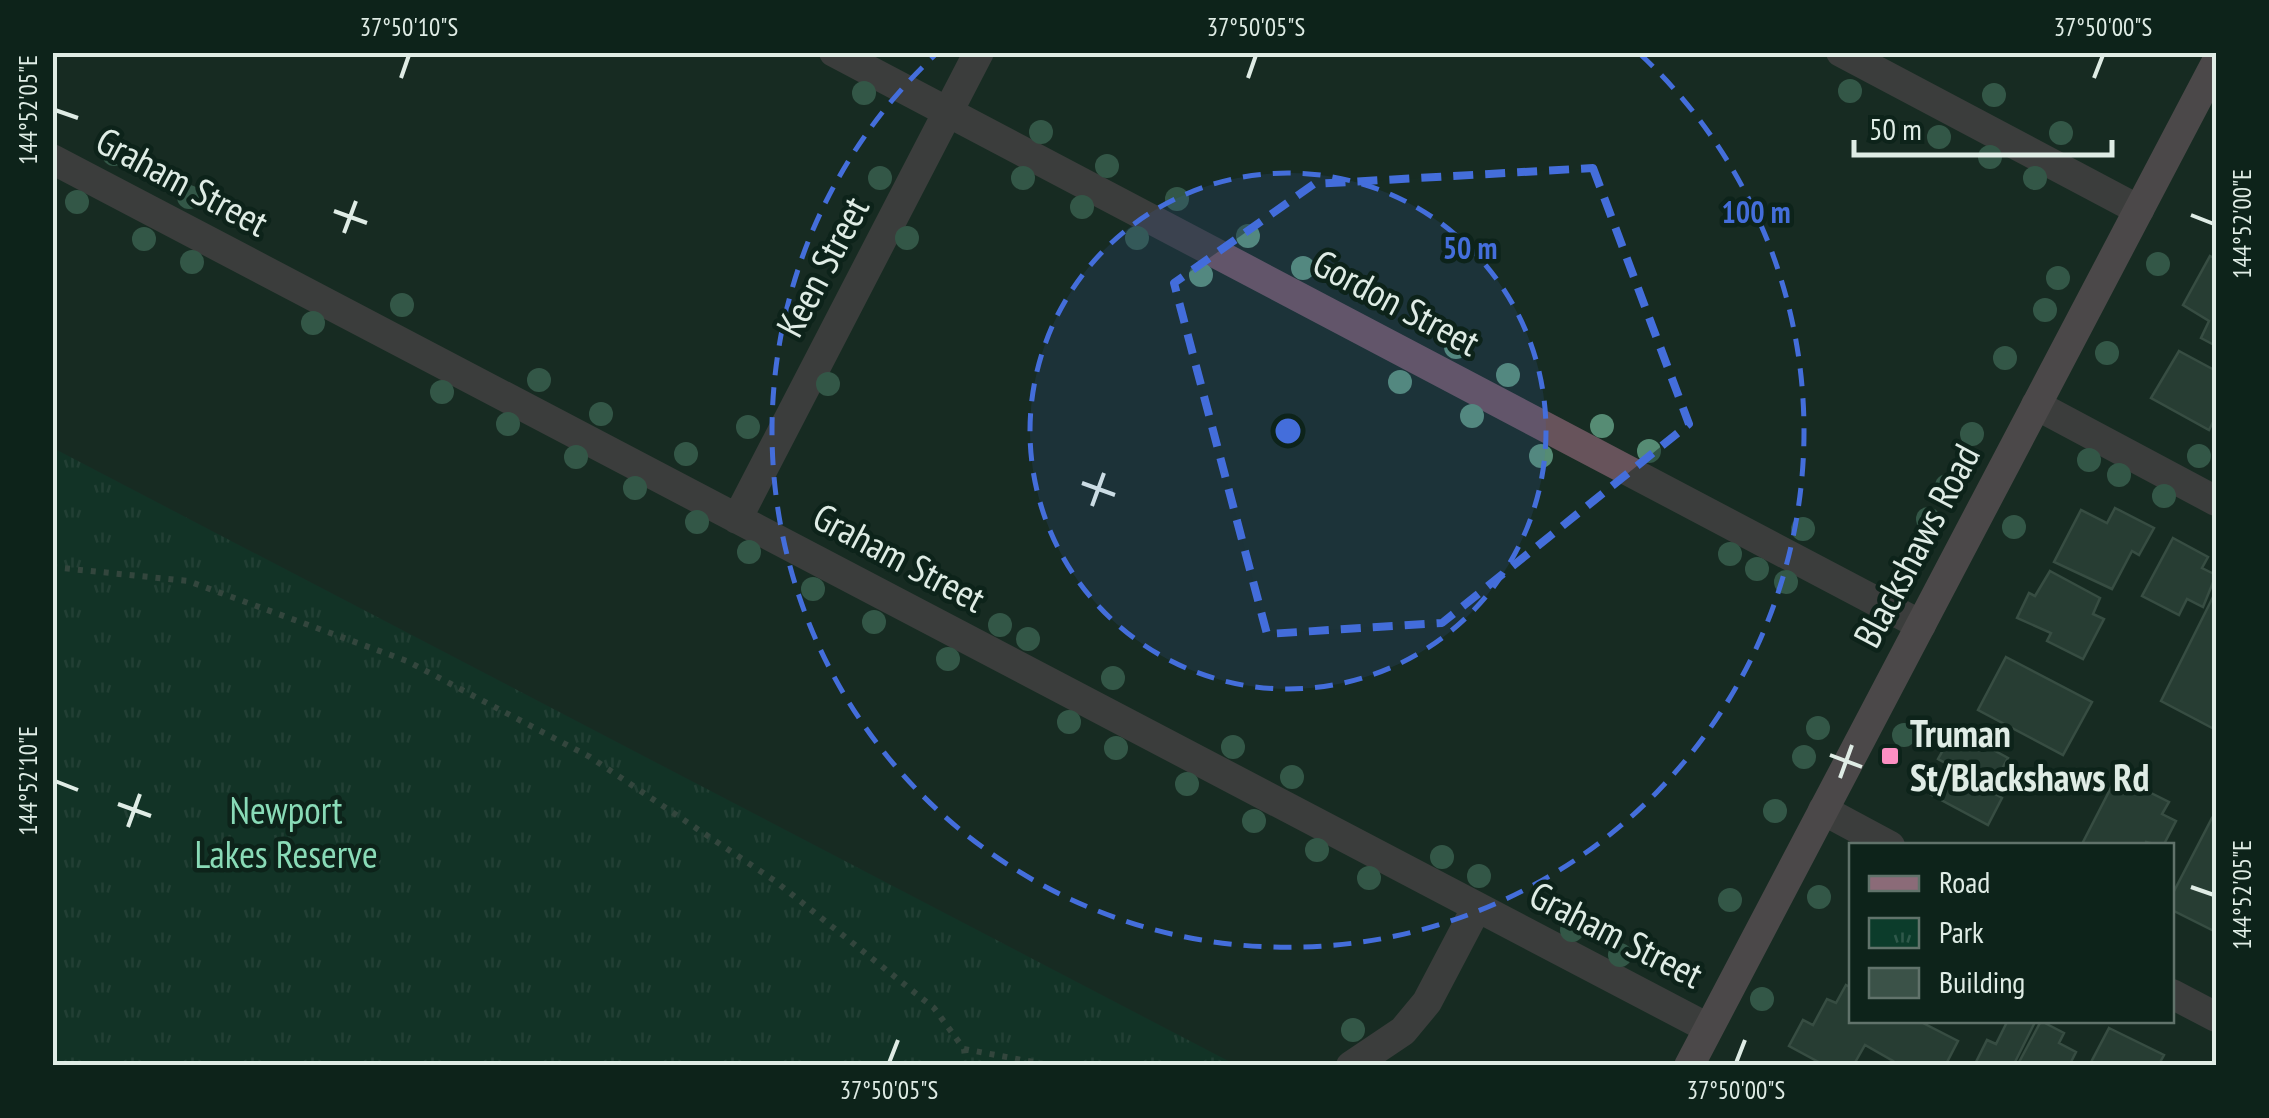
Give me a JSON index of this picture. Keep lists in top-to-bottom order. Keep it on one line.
{"streets":{"main road":["Blackshaws Road"],"street":["Graham Street","Keen Street","Gordon Street"]},"crossings":[["Graham Street","Keen Street"],["Graham Street","Blackshaws Road"],["Keen Street","Gordon Street"],["Gordon Street","Blackshaws Road"]],"parks":["Newport Lakes Reserve"],"places":{"transit":["Truman St/Blackshaws Rd"]},"legend":["Road","Park","Building"],"scale_bar":"50 m","coordinates":["37°50'10\"S","37°50'05\"S","37°50'00\"S","144°52'05\"E","144°52'00\"E","144°52'10\"E"],"rings":["100 m","50 m"]}
